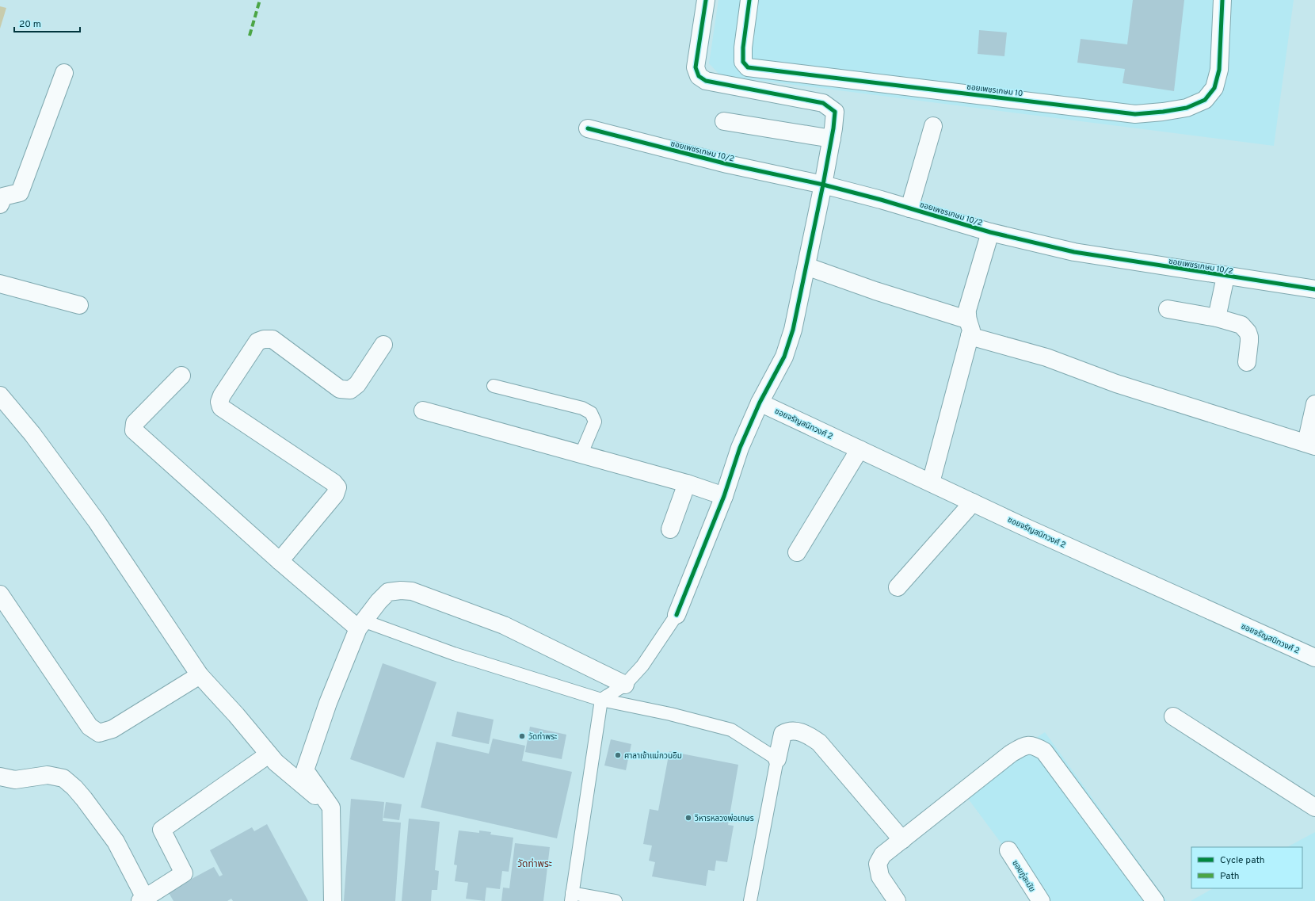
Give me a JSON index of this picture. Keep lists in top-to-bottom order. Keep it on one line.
{"streets":{"street":["ซอยเพชรเกษม 10","ซอยเพชรเกษม 10/2","ซอยจรัญสนิทวงศ์ 2","ซอยภู่ละมัย"]},"districts":["วัดท่าพระ"],"places":["วัดท่าพระ","ศาลาเจ้าแม่กวนอิม","วิหารหลวงพ่อเกษร"],"legend":["Cycle path","Path"],"scale_bar":"20 m"}
